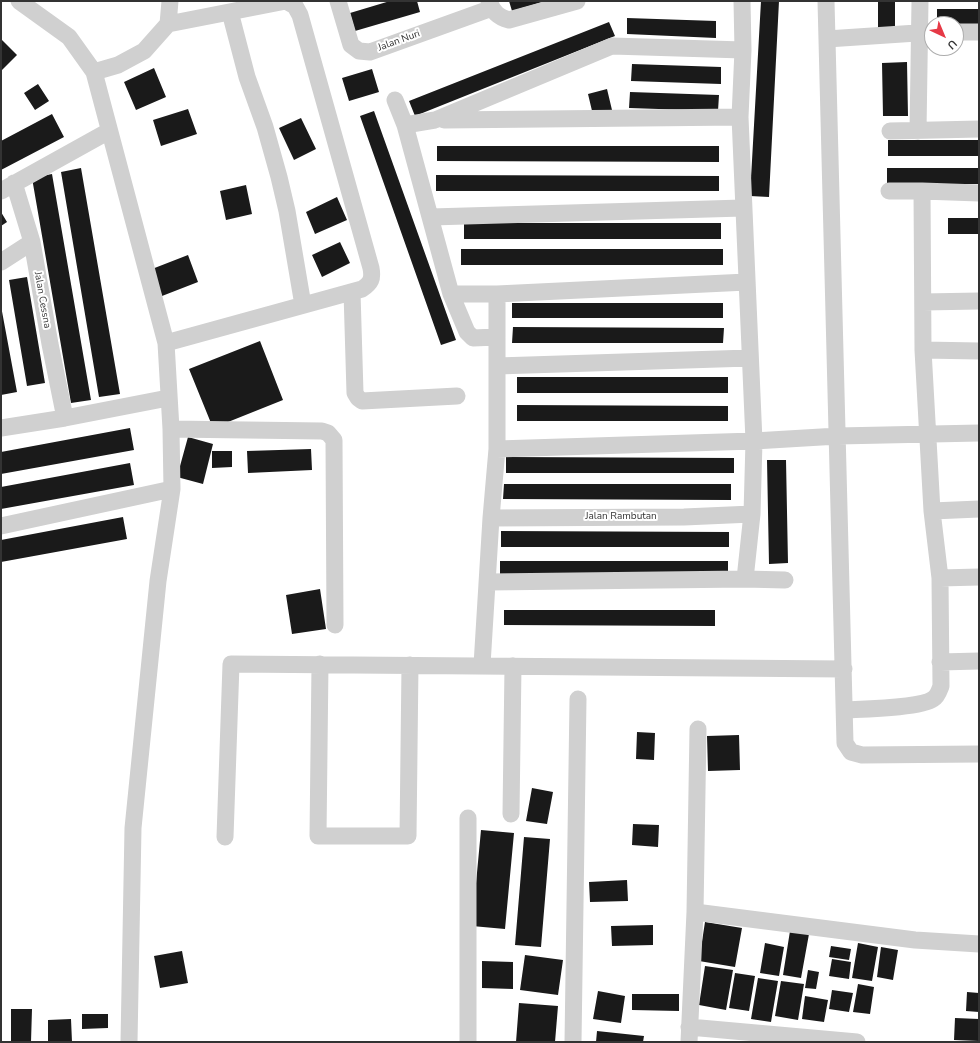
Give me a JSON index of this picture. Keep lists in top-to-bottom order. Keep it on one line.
{"streets":{"street":["Jalan Nuri","Jalan Cessna","Jalan Rambutan"]},"north":"bottom right"}
